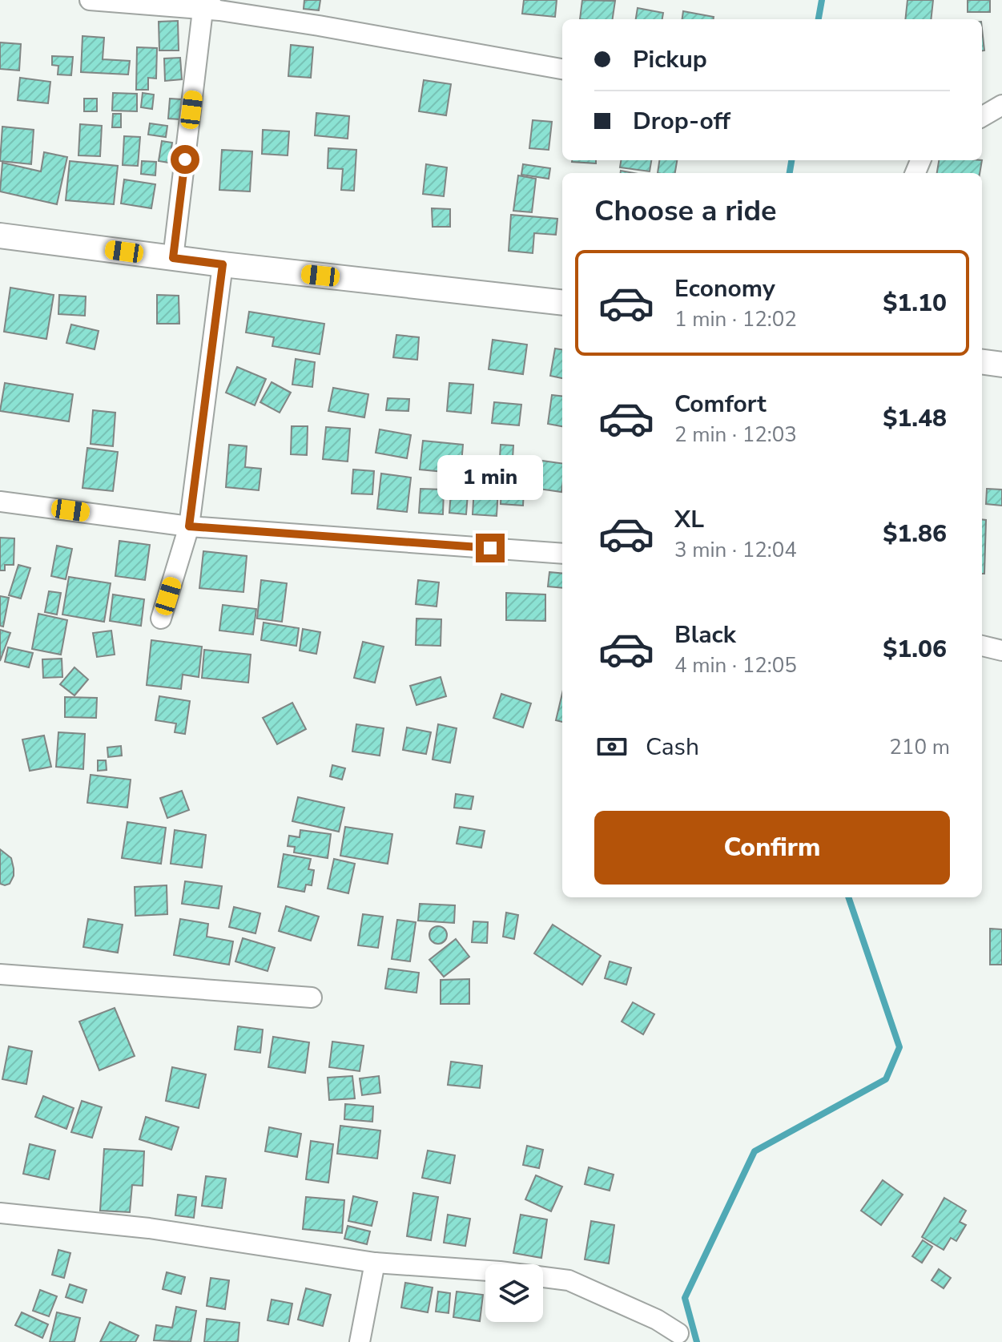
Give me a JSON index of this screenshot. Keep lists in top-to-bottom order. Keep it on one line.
{"page":{"banner":["Pickup","Drop-off"],"heading":"Choose a ride","list":[{"name":"Economy","note":"1 min · 12:02","value":"$1.10"},{"name":"Comfort","note":"2 min · 12:03","value":"$1.48"},{"name":"XL","note":"3 min · 12:04","value":"$1.86"},{"name":"Black","note":"4 min · 12:05","value":"$1.06"}],"bubble":"1 min","pay":["Cash","210 m"],"buttons":"Confirm"}}
